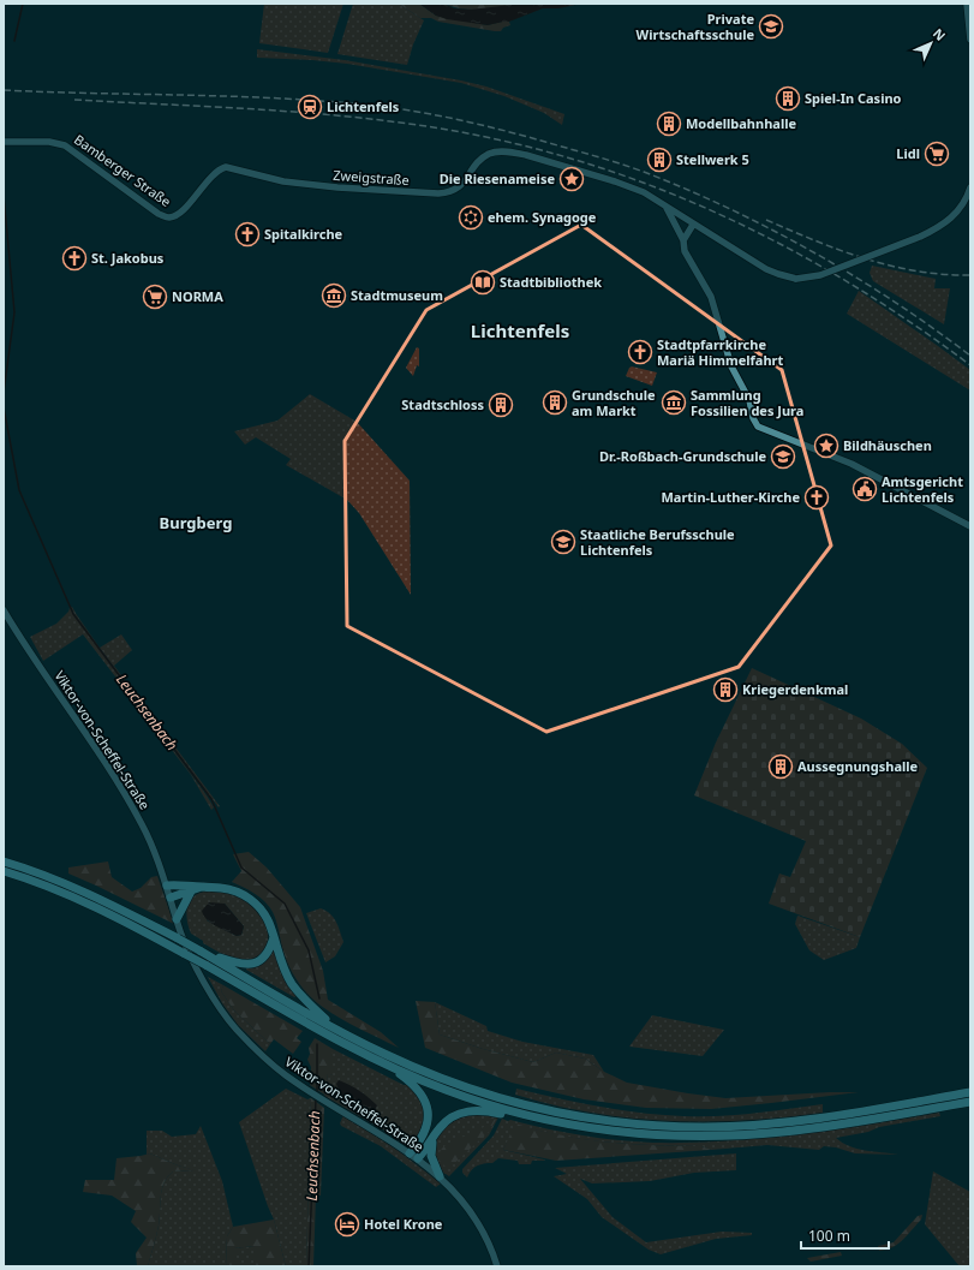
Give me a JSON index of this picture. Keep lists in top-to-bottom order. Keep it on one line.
{"streets":{"street":["Bamberger Straße","Zweigstraße","Viktor-von-Scheffel-Straße"]},"crossings":[["Bamberger Straße","Zweigstraße"]],"districts":["Lichtenfels","Burgberg"],"water":["Leuchsenbach"],"places":{"school or university":["Private Wirtschaftsschule","Dr.-Roßbach-Grundschule","Staatliche Berufsschule Lichtenfels"],"building":["Spiel-In Casino","Modellbahnhalle","Stellwerk 5","Grundschule am Markt","Stadtschloss","Kriegerdenkmal","Aussegnungshalle"],"station":["Lichtenfels"],"supermarket":["Lidl","NORMA"],"place":["Die Riesenameise","Bildhäuschen"],"synagogue":["ehem. Synagoge"],"church":["Spitalkirche","St. Jakobus","Stadtpfarrkirche Mariä Himmelfahrt","Martin-Luther-Kirche"],"library":["Stadtbibliothek"],"museum":["Stadtmuseum","Sammlung Fossilien des Jura"],"public building":["Amtsgericht Lichtenfels"],"hotel":["Hotel Krone"]},"scale_bar":"100 m","north":"top right"}
